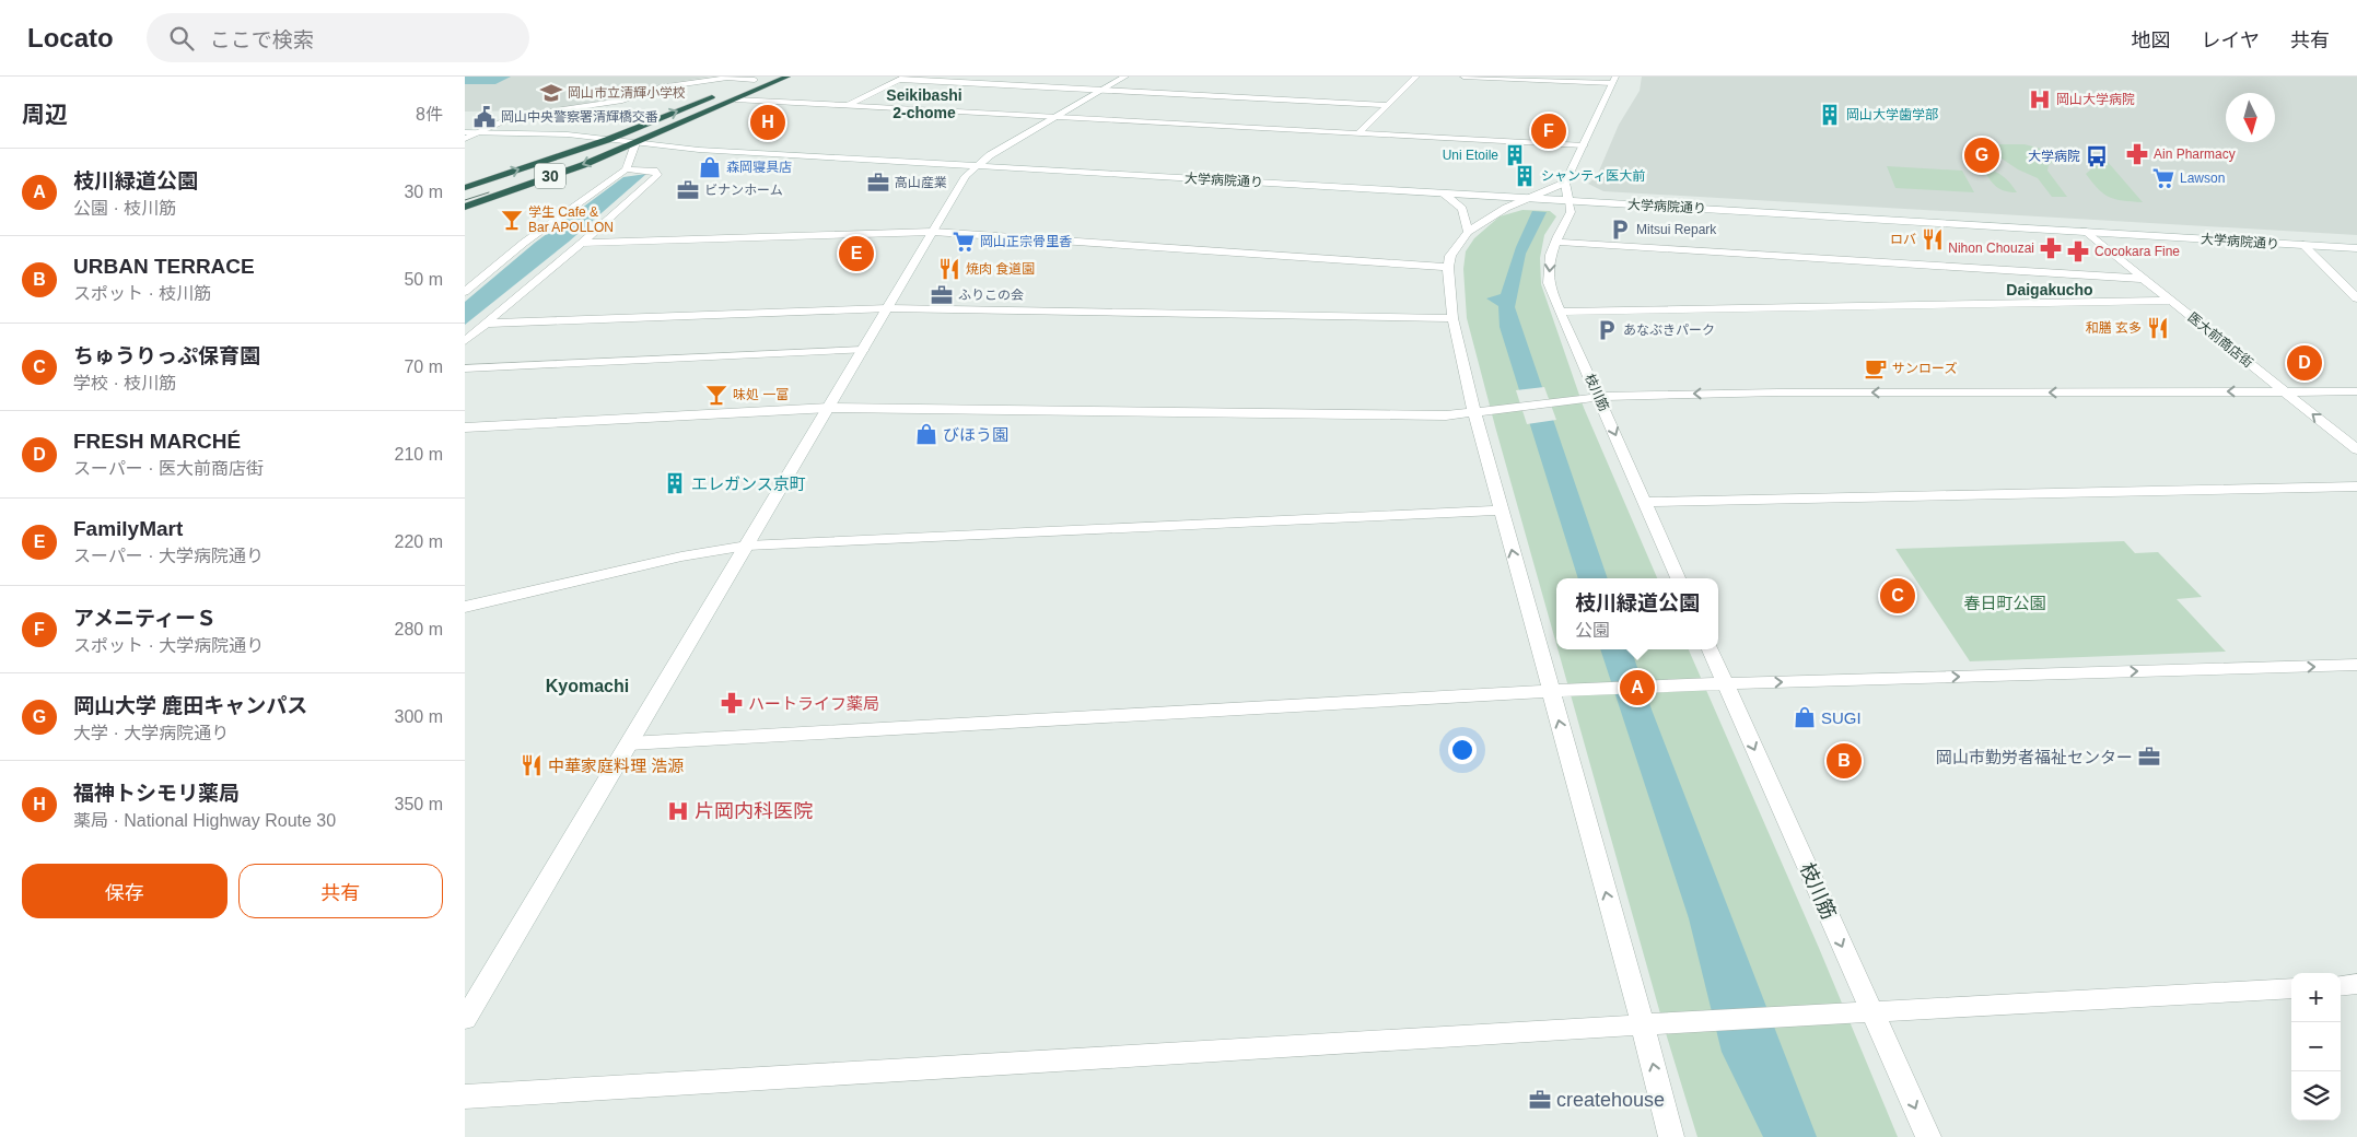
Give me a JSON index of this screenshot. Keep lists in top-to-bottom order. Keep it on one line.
{"streets":{"highway":["30"],"street":["大学病院通り","医大前商店街","枝川筋"]},"crossings":[["30","大学病院通り"],["大学病院通り","医大前商店街"],["大学病院通り","枝川筋"]],"districts":["Seikibashi 2-chome","Daigakucho","Kyomachi"],"parks":["春日町公園"],"places":{"school or university":["岡山市立清輝小学校"],"hospital":["岡山大学病院","片岡内科医院"],"building":["岡山大学歯学部","Uni Etoile","シャンティ医大前","エレガンス京町"],"public building":["岡山中央警察署清輝橋交番"],"pharmacy":["Ain Pharmacy","Nihon Chouzai","Cocokara Fine","ハートライフ薬局"],"bus stop":["大学病院"],"shop":["森岡寝具店","びほう園","SUGI"],"supermarket":["Lawson","岡山正宗骨里香"],"office":["高山産業","ビナンホーム","ふりこの会","岡山市勤労者福祉センター","createhouse"],"bar":["学生 Cafe & Bar APOLLON","味処 一富"],"parking":["Mitsui Repark","あなぶきパーク"],"restaurant":["ロバ","焼肉 食道園","和膳 玄多","中華家庭料理 浩源"],"cafe":["サンローズ"]},"north":"bottom","page":{"header":"Locato","search":"ここで検索","nav":["地図","レイヤ","共有"],"heading":["周辺","8件"],"pins":["H","F","G","E","D","C","A","B"],"list":[{"mark":"A","name":"枝川緑道公園","note":"公園 · 枝川筋","value":"30 m"},{"mark":"B","name":"URBAN TERRACE","note":"スポット · 枝川筋","value":"50 m"},{"mark":"C","name":"ちゅうりっぷ保育園","note":"学校 · 枝川筋","value":"70 m"},{"mark":"D","name":"FRESH MARCHÉ","note":"スーパー · 医大前商店街","value":"210 m"},{"mark":"E","name":"FamilyMart","note":"スーパー · 大学病院通り","value":"220 m"},{"mark":"F","name":"アメニティーＳ","note":"スポット · 大学病院通り","value":"280 m"},{"mark":"G","name":"岡山大学 鹿田キャンパス","note":"大学 · 大学病院通り","value":"300 m"},{"mark":"H","name":"福神トシモリ薬局","note":"薬局 · National Highway Route 30","value":"350 m"}],"popup":["枝川緑道公園","公園"],"buttons":["保存","共有"],"map_buttons":["+","−"]}}
